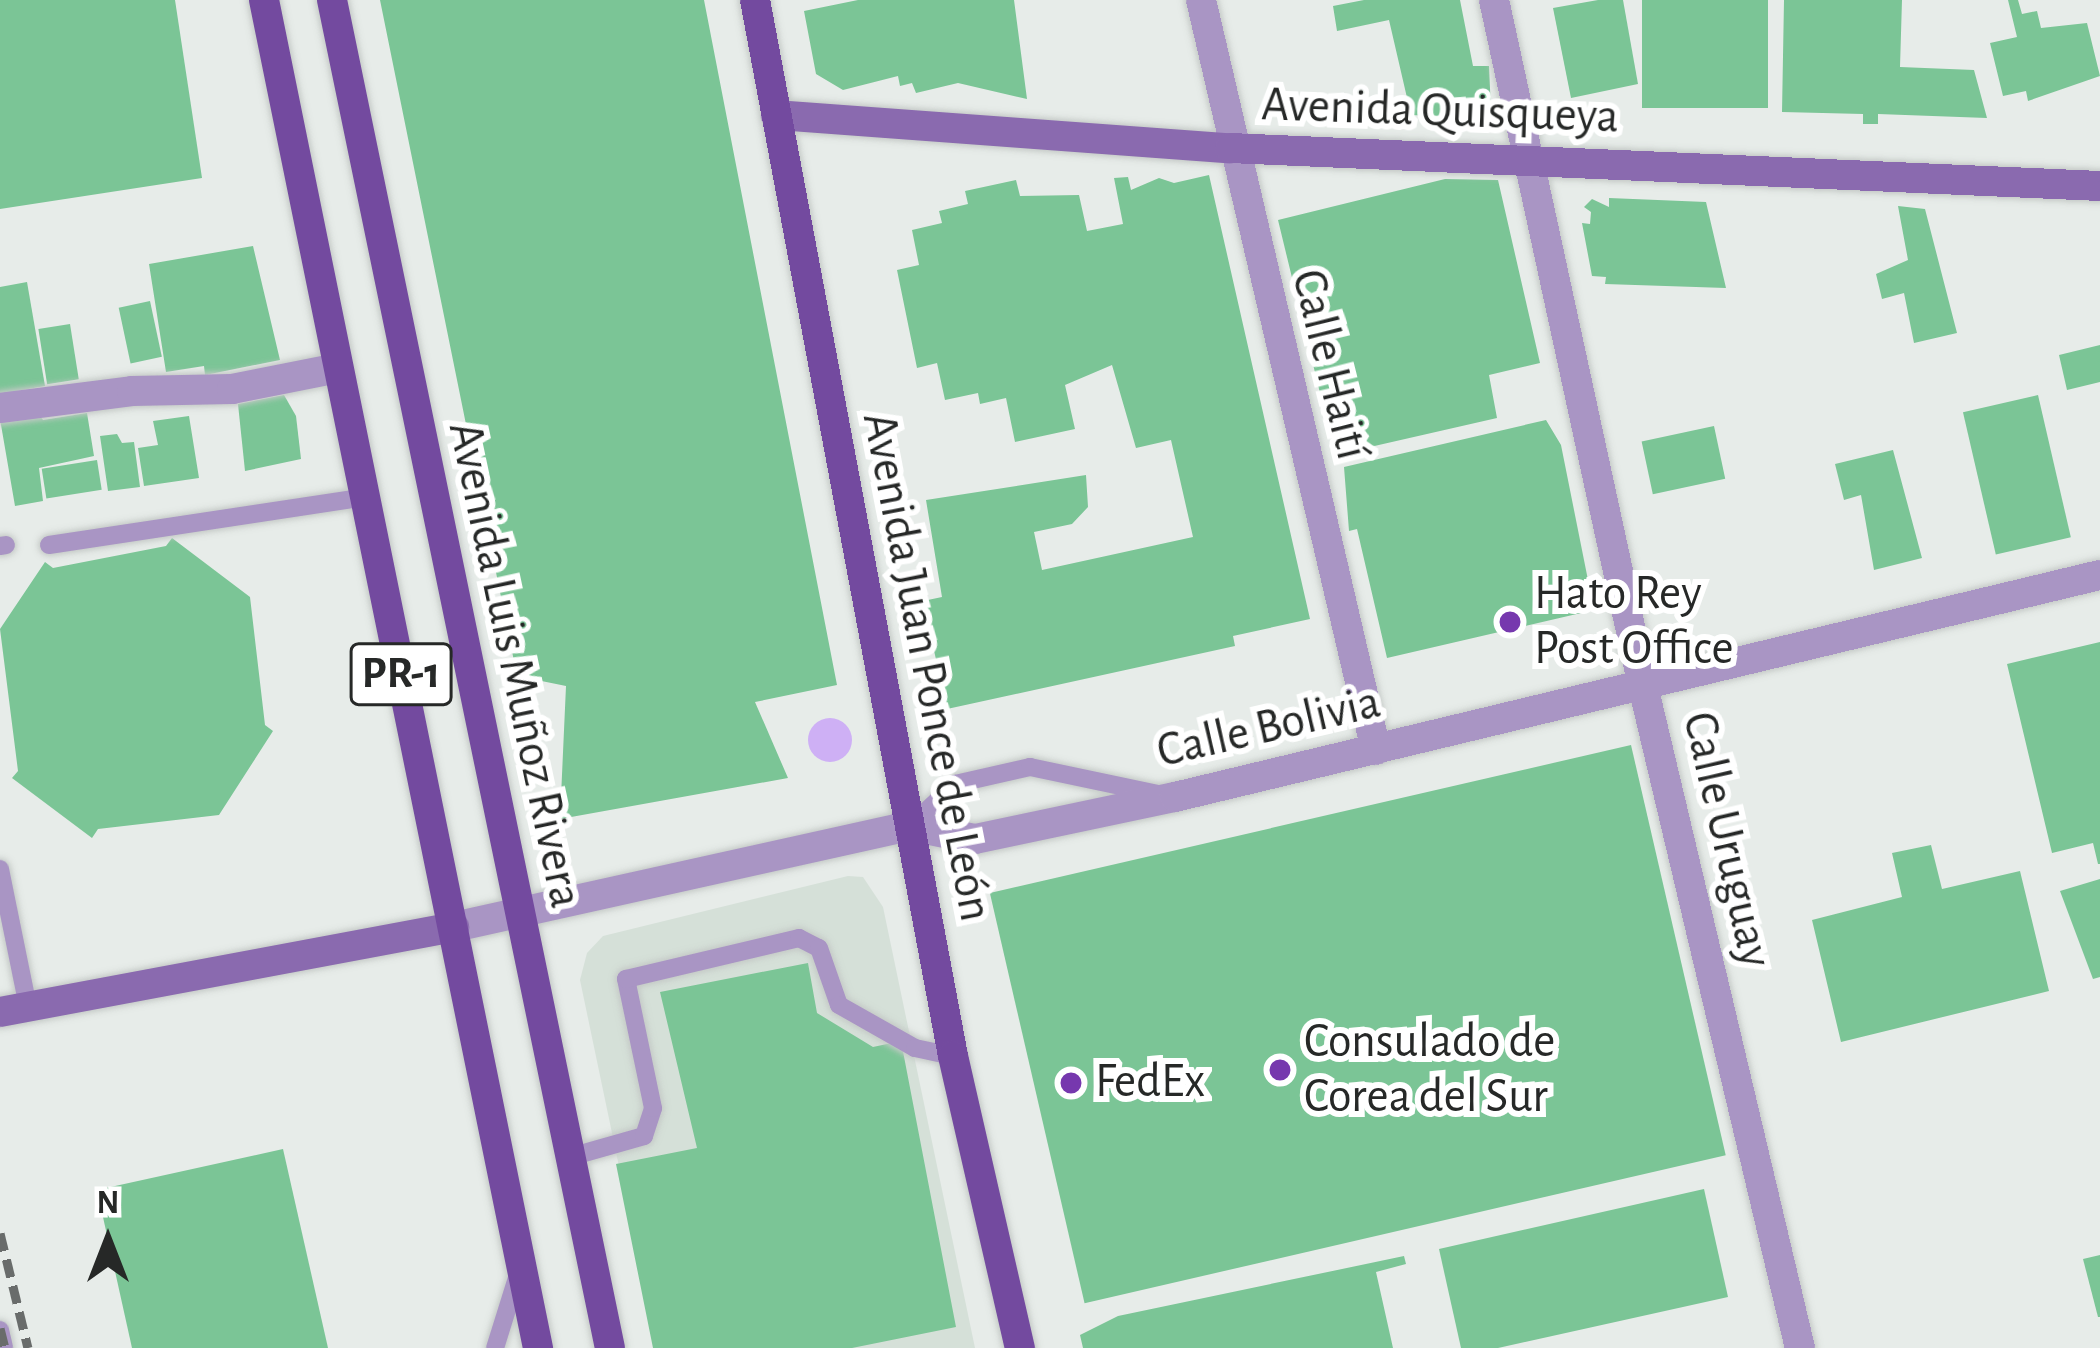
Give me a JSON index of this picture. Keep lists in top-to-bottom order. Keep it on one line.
{"streets":{"main road":["Avenida Luis Muñoz Rivera","Avenida Juan Ponce de León","PR-1"],"street":["Avenida Quisqueya","Calle Haití","Calle Bolivia","Calle Uruguay"]},"crossings":[["Avenida Quisqueya","Calle Haití"],["Avenida Quisqueya","Avenida Juan Ponce de León"],["Avenida Quisqueya","Calle Uruguay"],["Calle Haití","Calle Bolivia"],["Avenida Luis Muñoz Rivera","Calle Bolivia"],["Avenida Juan Ponce de León","Calle Bolivia"],["PR-1","Calle Bolivia"],["Calle Bolivia","Calle Uruguay"]],"places":["Hato Rey Post Office","Consulado de Corea del Sur","FedEx"],"north":"top"}
